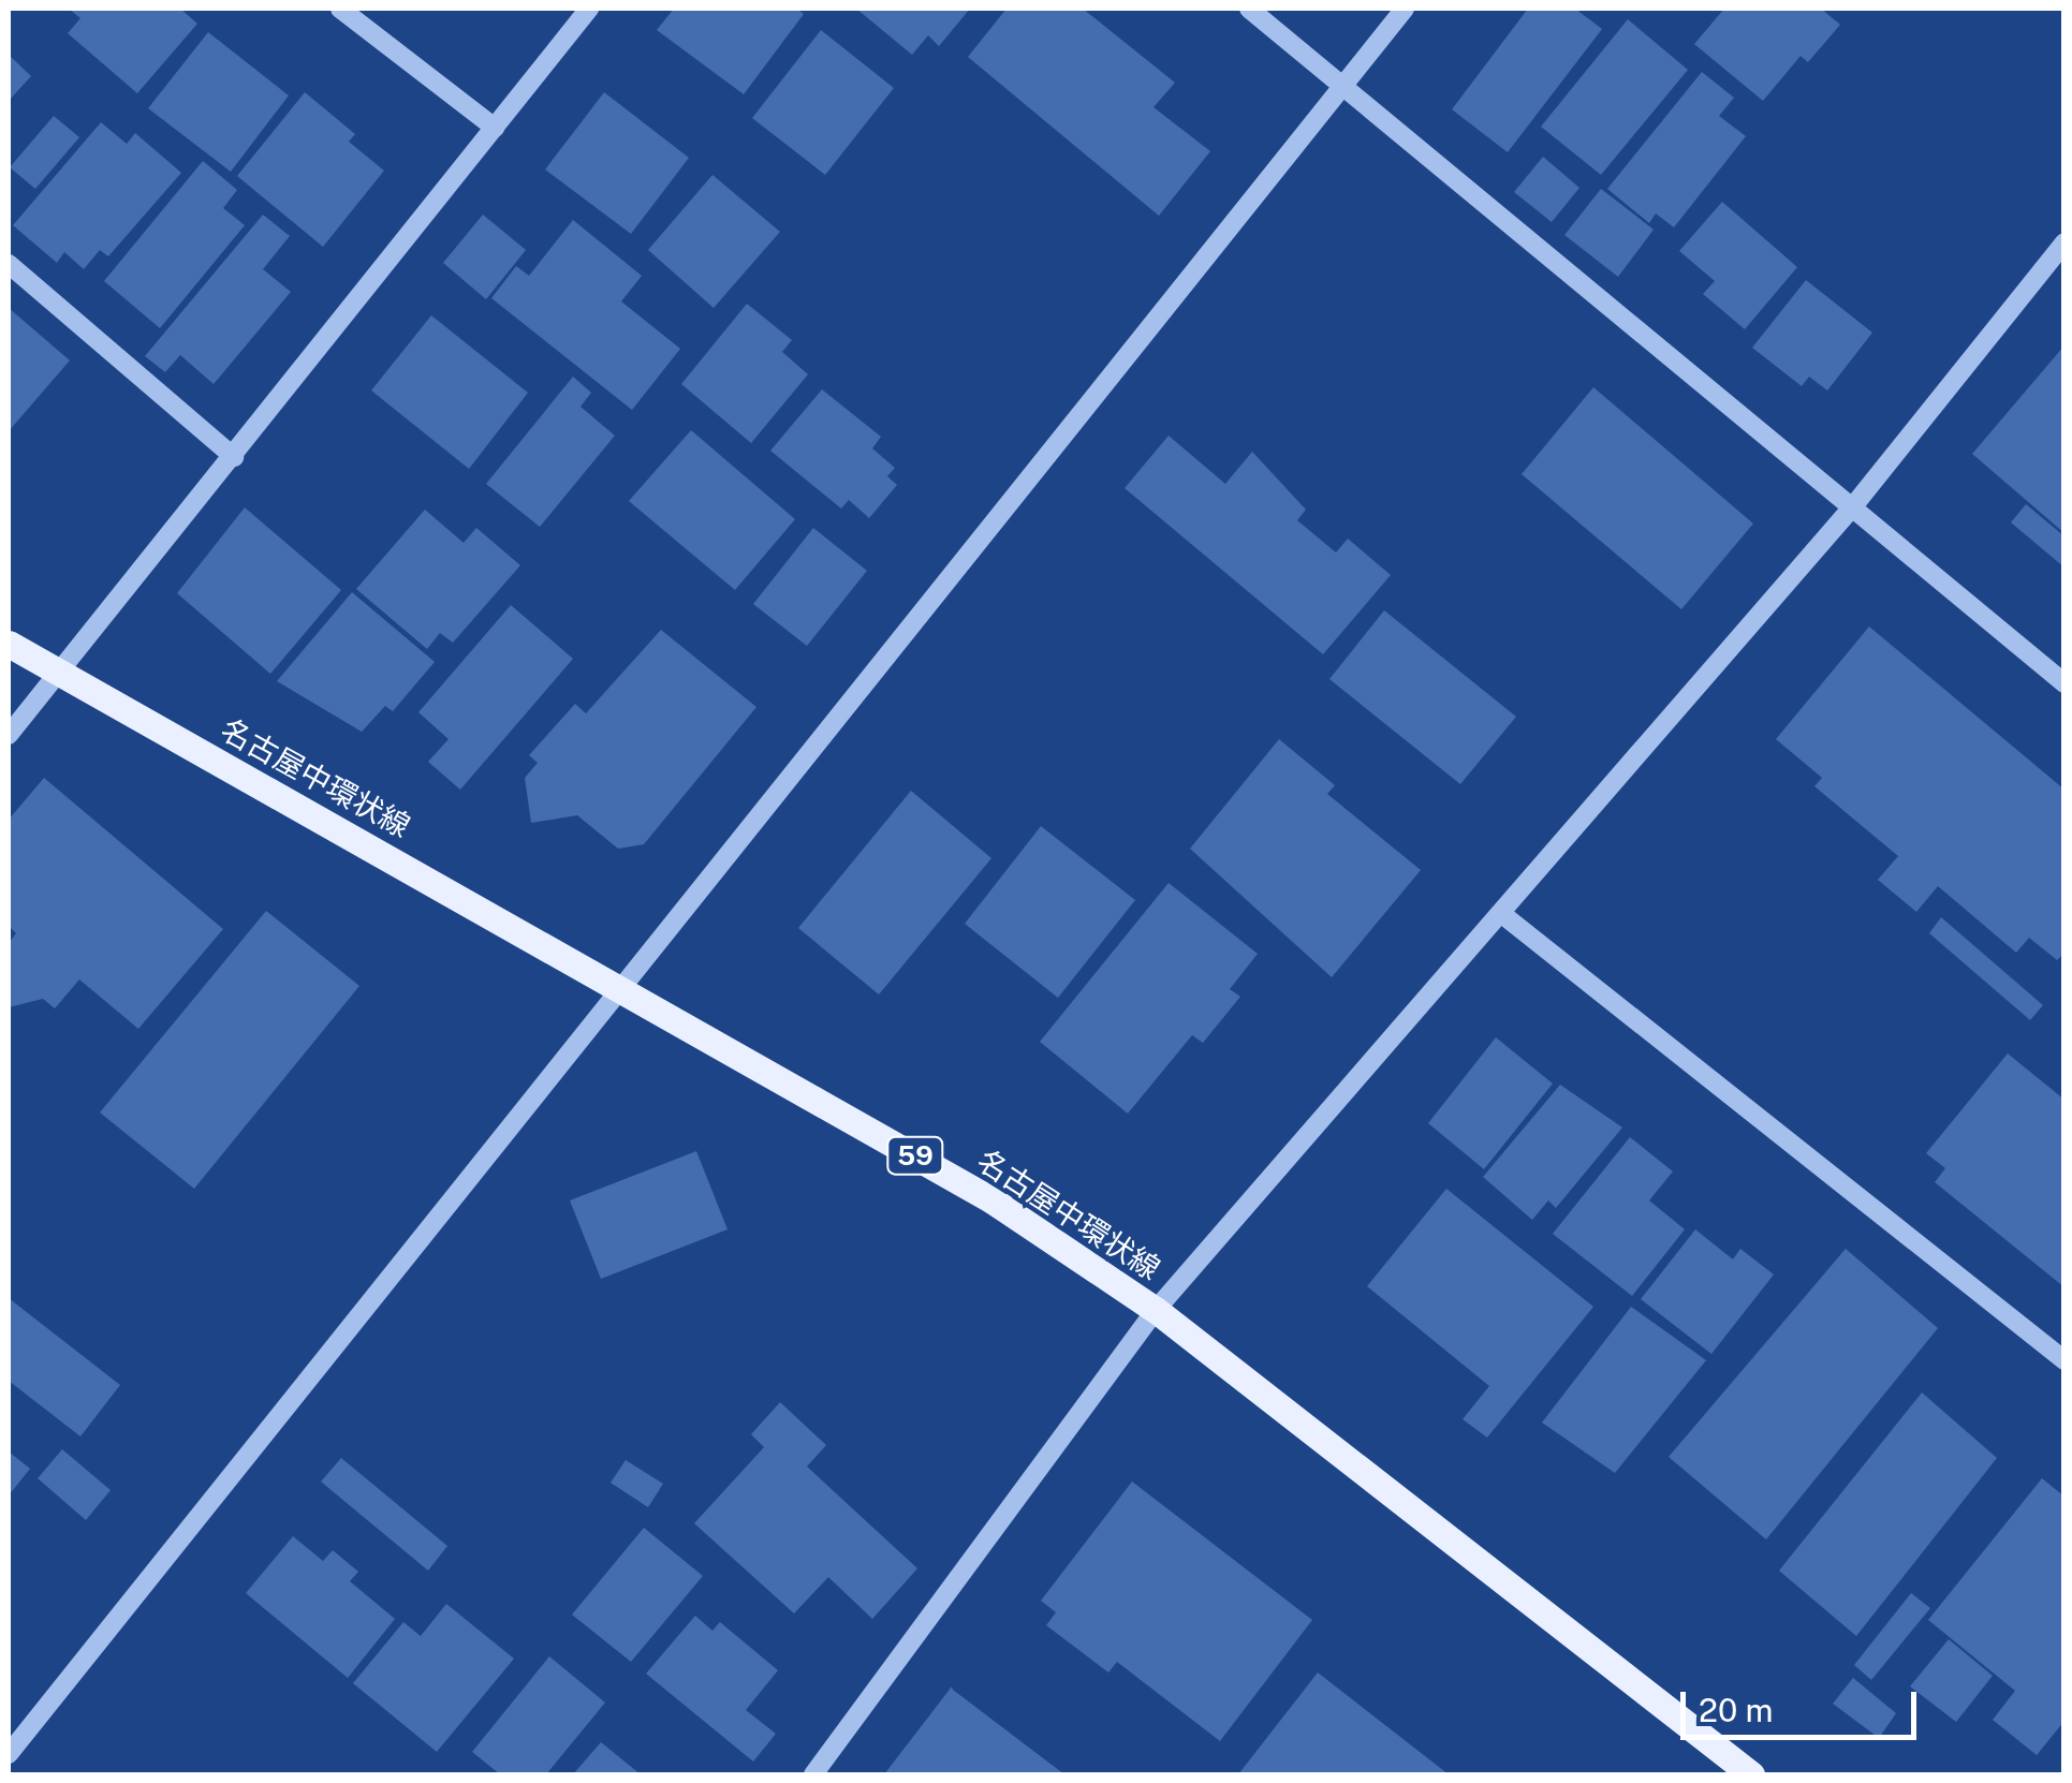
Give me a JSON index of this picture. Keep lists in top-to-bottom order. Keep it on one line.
{"streets":{"main road":["名古屋中環状線","59"]},"scale_bar":"20 m"}
